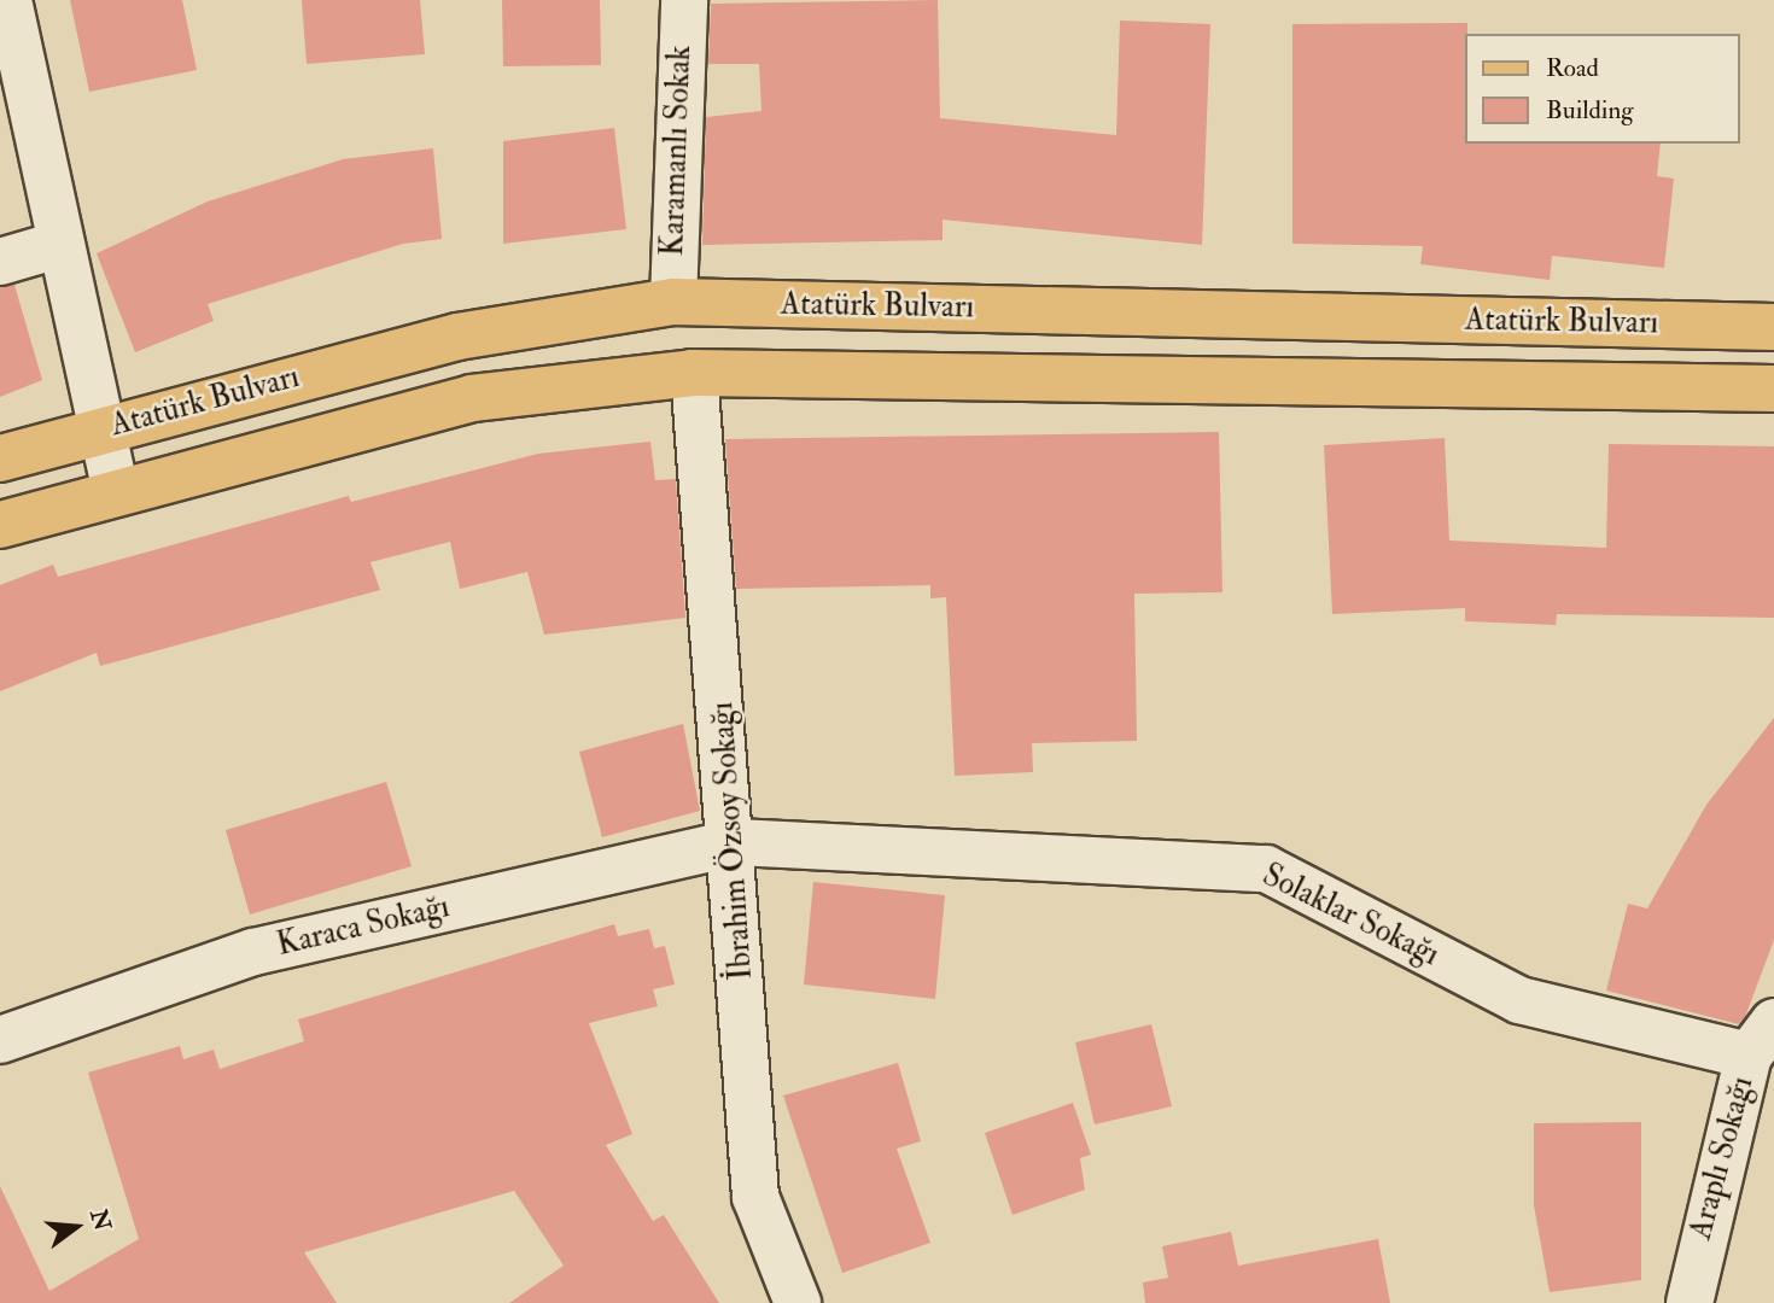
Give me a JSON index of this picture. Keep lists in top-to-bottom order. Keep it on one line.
{"streets":{"main road":["Atatürk Bulvarı"],"street":["Karamanlı Sokak","İbrahim Özsoy Sokağı","Solaklar Sokağı","Karaca Sokağı","Araplı Sokağı"]},"crossings":[["Karamanlı Sokak","Atatürk Bulvarı"],["Atatürk Bulvarı","İbrahim Özsoy Sokağı"],["İbrahim Özsoy Sokağı","Solaklar Sokağı"],["İbrahim Özsoy Sokağı","Karaca Sokağı"],["Solaklar Sokağı","Karaca Sokağı"],["Solaklar Sokağı","Araplı Sokağı"]],"legend":["Road","Building"],"north":"right"}
